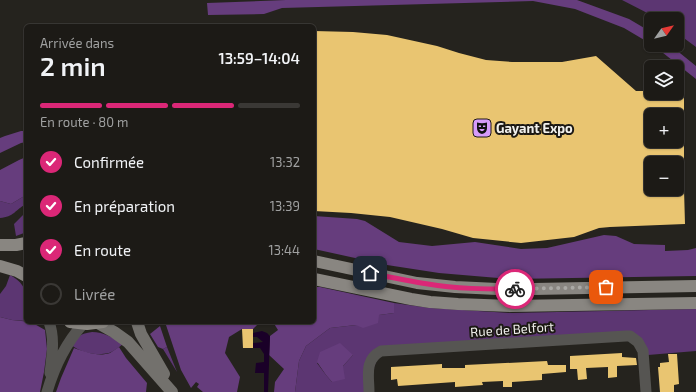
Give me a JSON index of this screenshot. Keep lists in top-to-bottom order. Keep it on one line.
{"streets":{"street":["Rue de Belfort"]},"places":{"theatre":["Gayant Expo"]},"north":"top right","page":{"map_buttons":["+","−"],"heading":["2 min","Arrivée dans","13:59–14:04"],"bar":"En route · 80 m","list":[["Confirmée","13:32"],["En préparation","13:39"],["En route","13:44"],"Livrée"]}}
